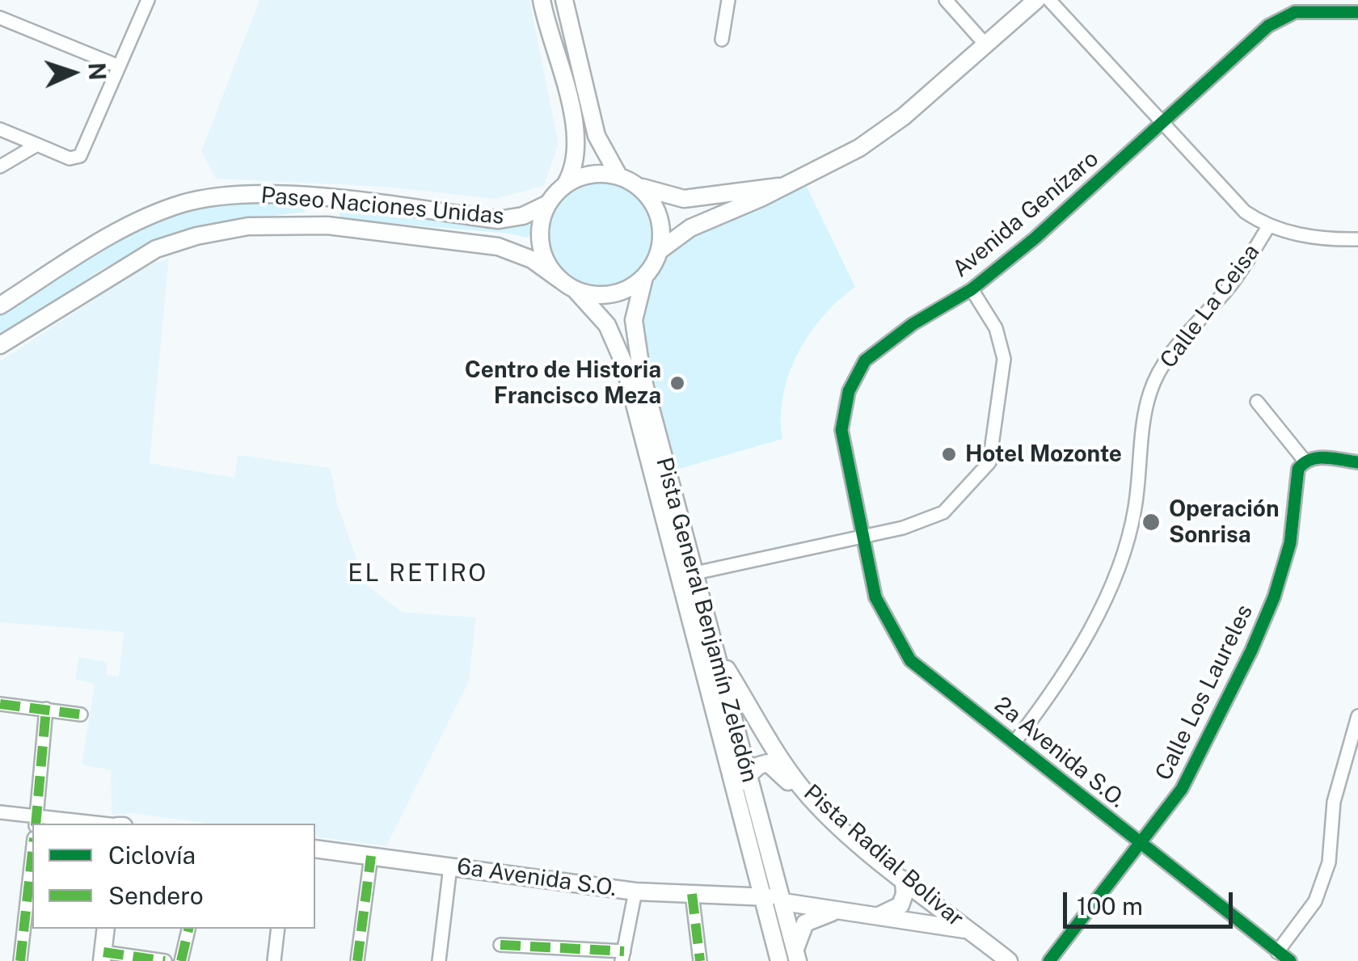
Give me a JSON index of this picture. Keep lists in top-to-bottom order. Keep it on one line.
{"streets":{"main road":["Paseo Naciones Unidas","Pista General Benjamín Zeledón","Pista Radial Bolivar","6a Avenida S.O."],"street":["Avenida Genízaro","Calle La Ceisa","Calle Los Laureles","2a Avenida S.O."]},"crossings":[["Paseo Naciones Unidas","Pista General Benjamín Zeledón"],["Avenida Genízaro","2a Avenida S.O."],["Calle La Ceisa","2a Avenida S.O."],["Pista General Benjamín Zeledón","Pista Radial Bolivar"],["Pista General Benjamín Zeledón","6a Avenida S.O."],["Calle Los Laureles","2a Avenida S.O."]],"districts":["EL RETIRO"],"places":["Centro de Historia Francisco Meza","Hotel Mozonte","Operación Sonrisa"],"legend":["Ciclovía","Sendero"],"scale_bar":"100 m","north":"right"}
